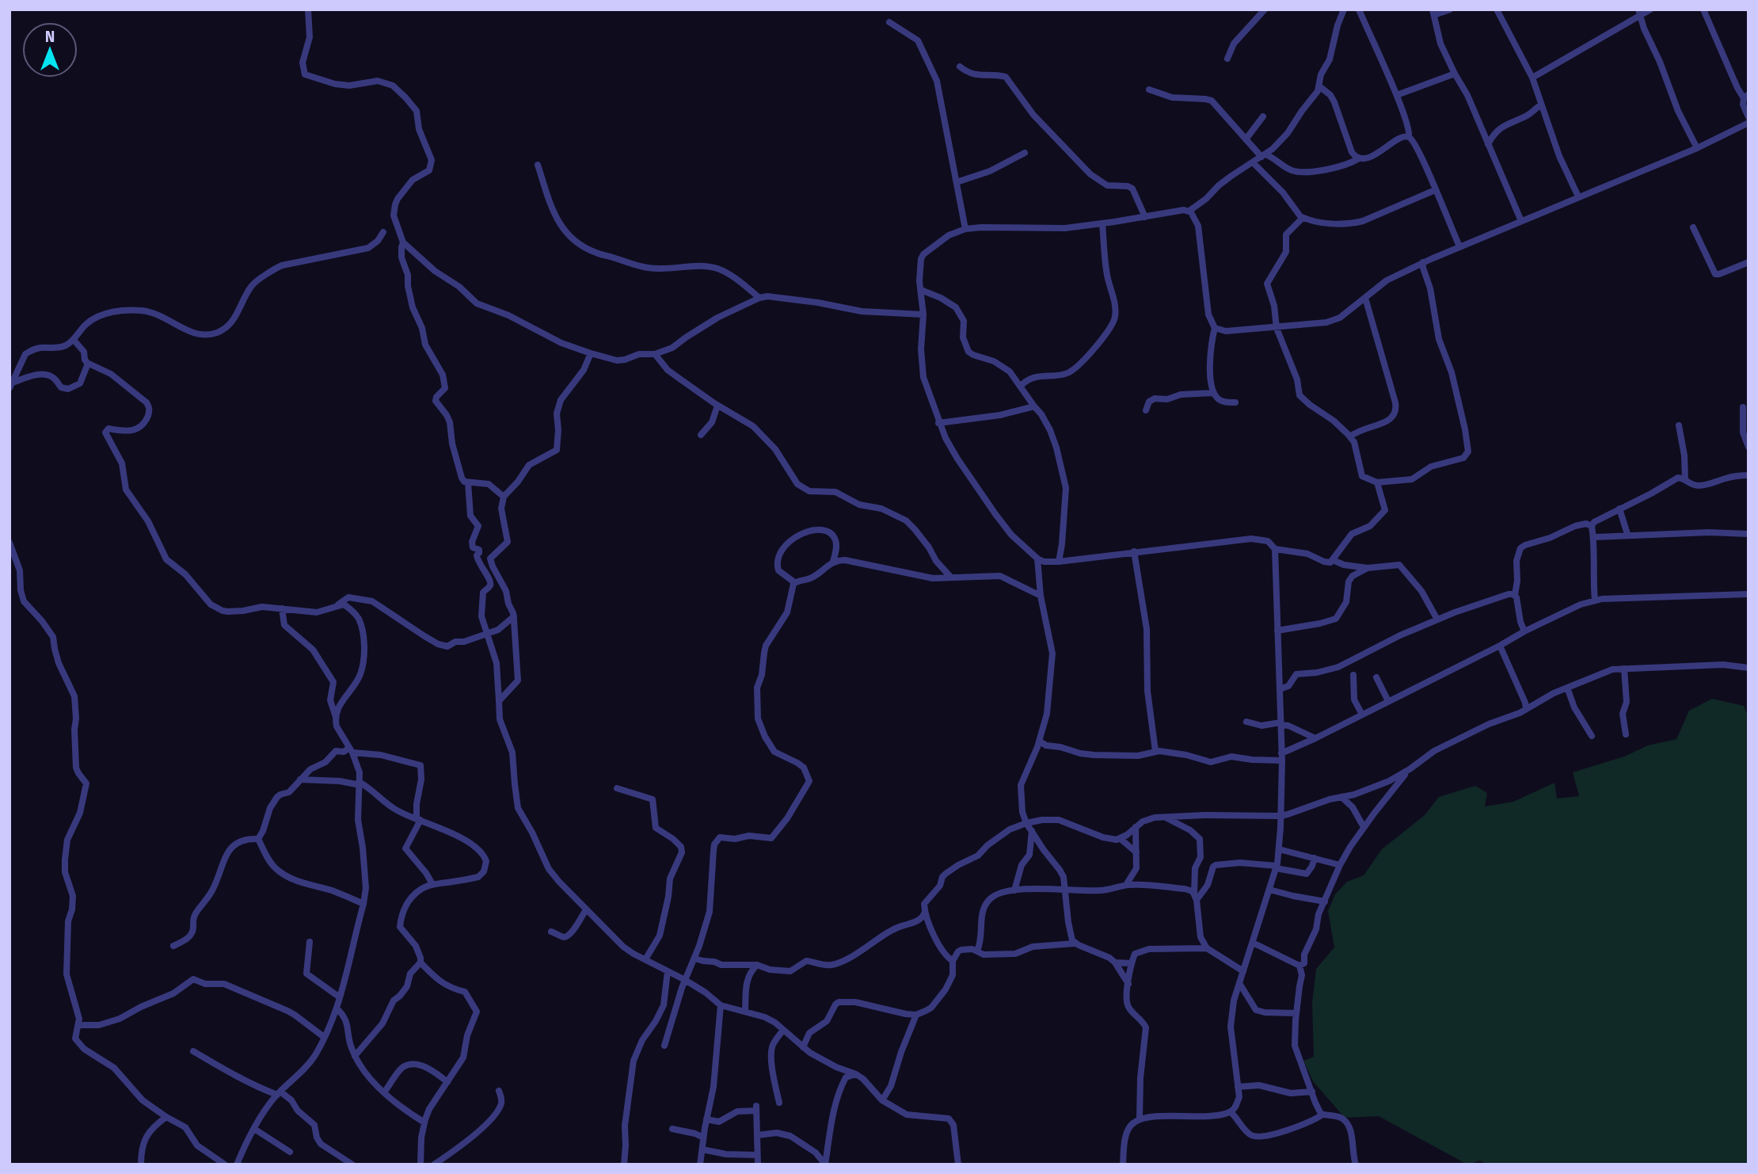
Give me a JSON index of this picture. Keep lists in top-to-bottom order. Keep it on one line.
{"north":"top"}
